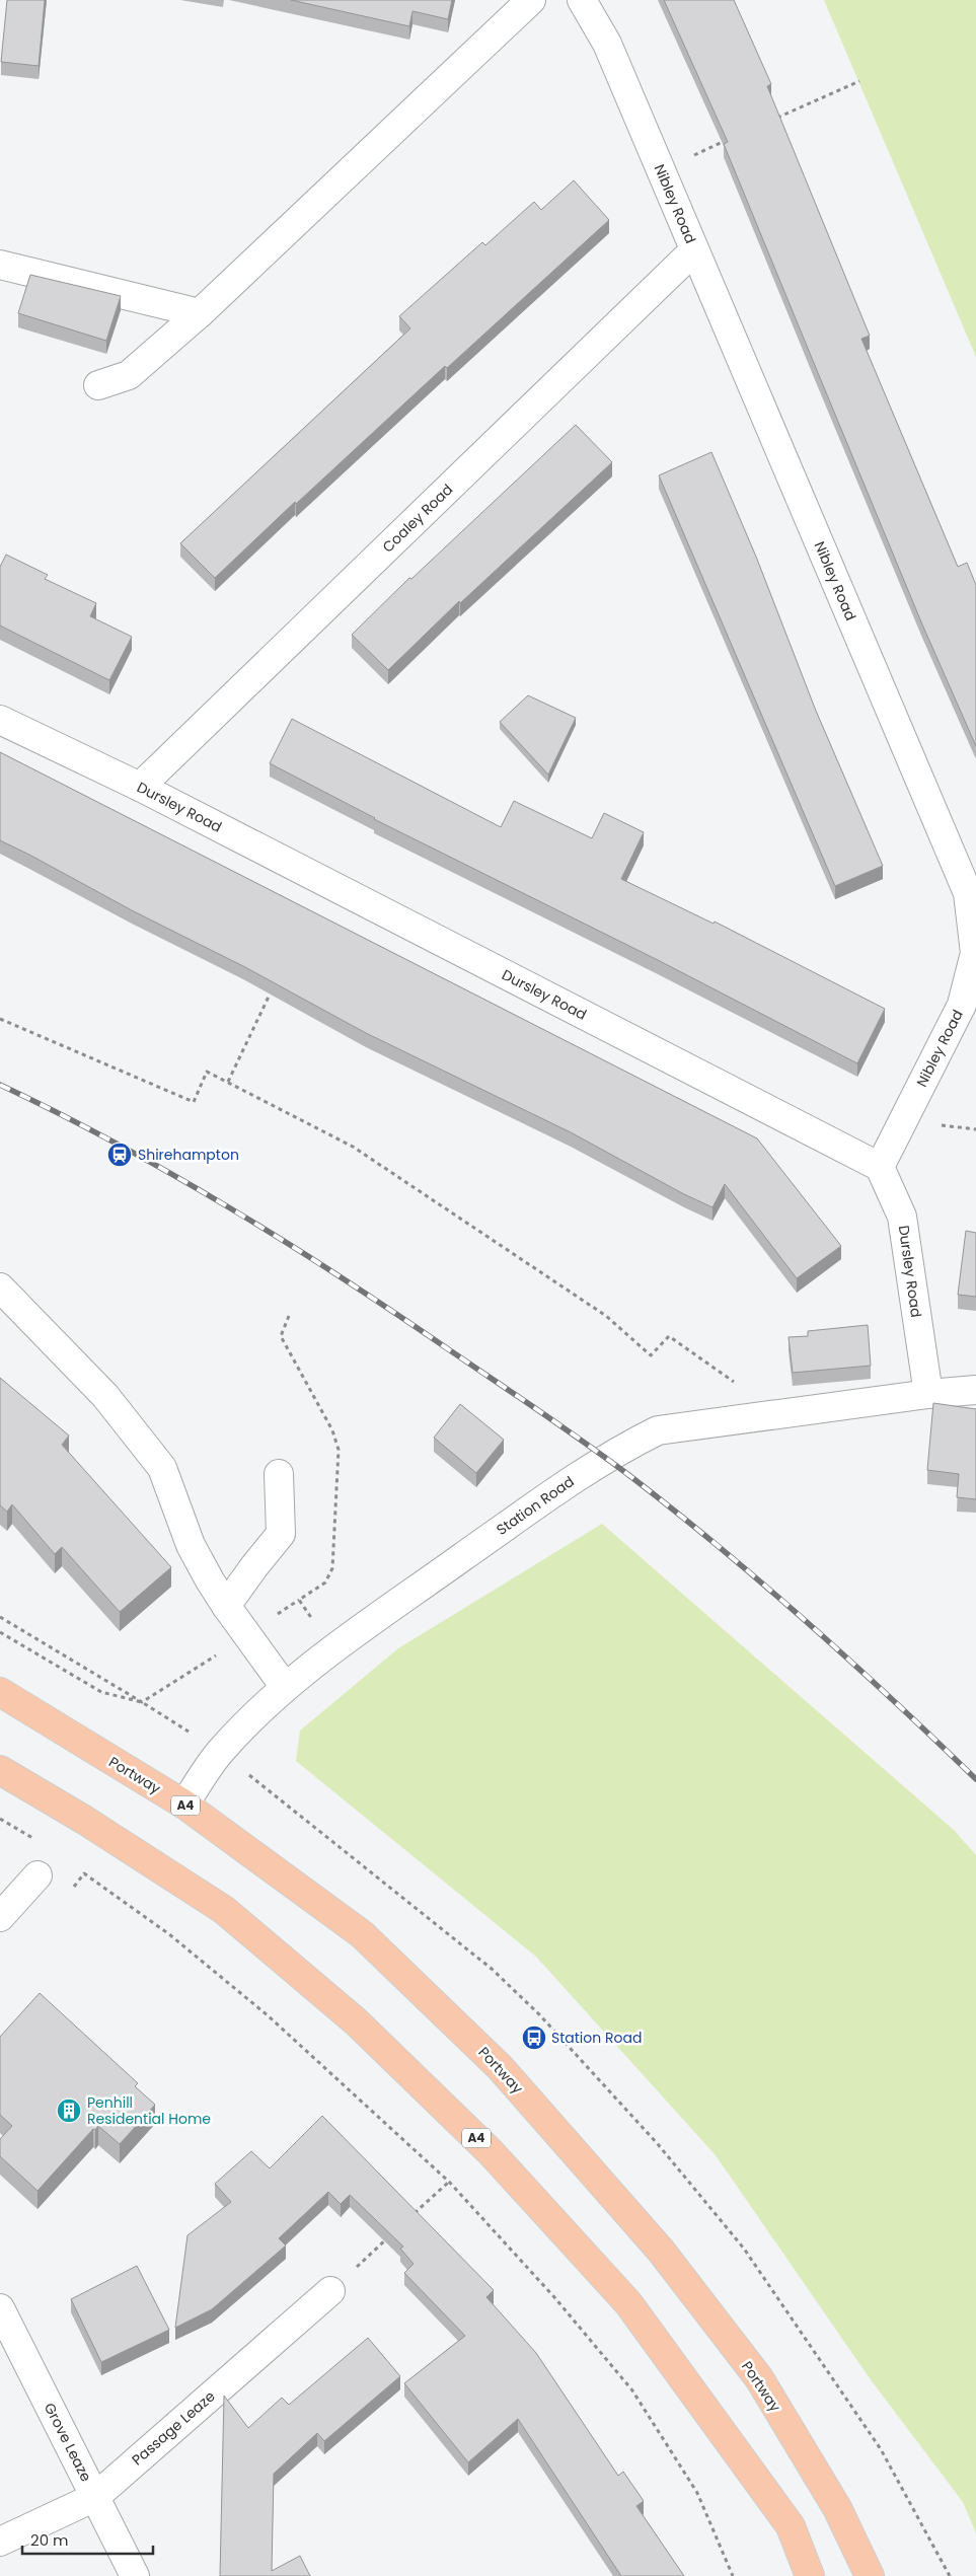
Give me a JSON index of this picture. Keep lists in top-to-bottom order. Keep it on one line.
{"streets":{"highway":["Portway","A4"],"street":["Nibley Road","Coaley Road","Dursley Road","Station Road","Passage Leaze","Grove Leaze"]},"crossings":[["Nibley Road","Coaley Road"],["Nibley Road","Dursley Road"],["Coaley Road","Dursley Road"],["Dursley Road","Station Road"],["Station Road","Portway"],["Passage Leaze","Grove Leaze"]],"places":{"station":["Shirehampton"],"bus stop":["Station Road"],"building":["Penhill Residential Home"]},"scale_bar":"20 m"}
